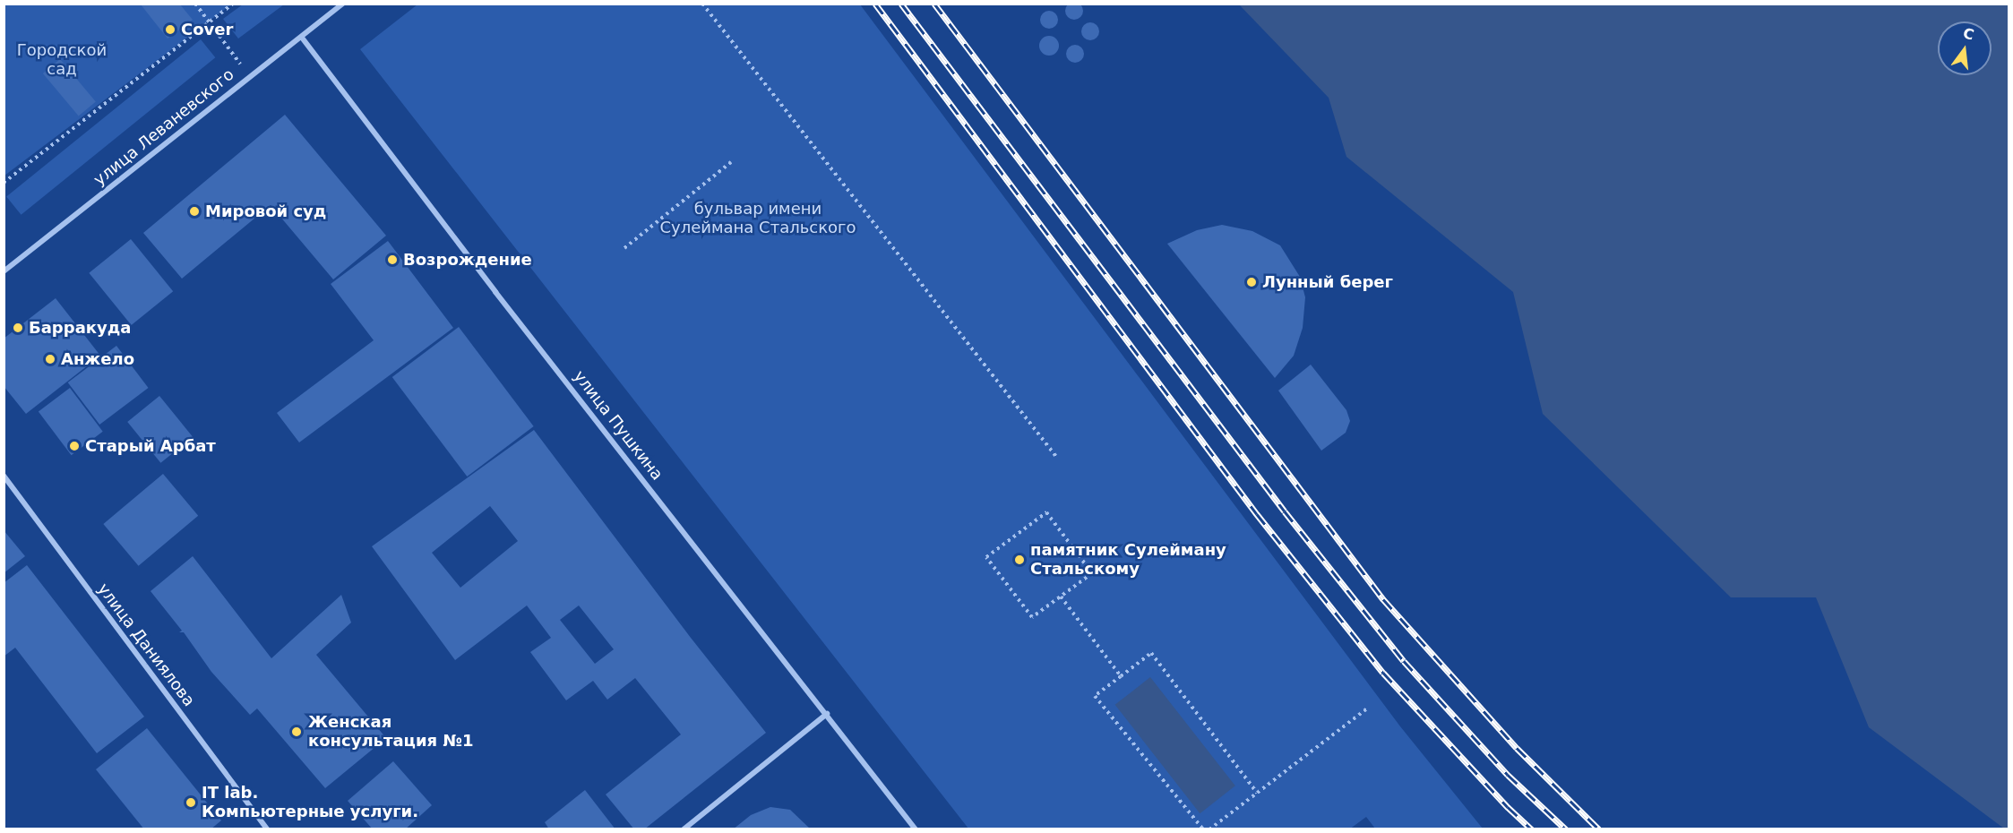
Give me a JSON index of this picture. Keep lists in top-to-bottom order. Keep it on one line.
{"streets":{"street":["улица Леваневского","улица Пушкина","улица Даниялова"]},"crossings":[["улица Леваневского","улица Пушкина"]],"parks":["Городской сад","бульвар имени Сулеймана Стальского"],"places":["Cover","Мировой суд","Возрождение","Лунный берег","Барракуда","Анжело","Старый Арбат","памятник Сулейману Стальскому","Женская консультация №1","IT lab. Компьютерные услуги."],"north":"top"}
